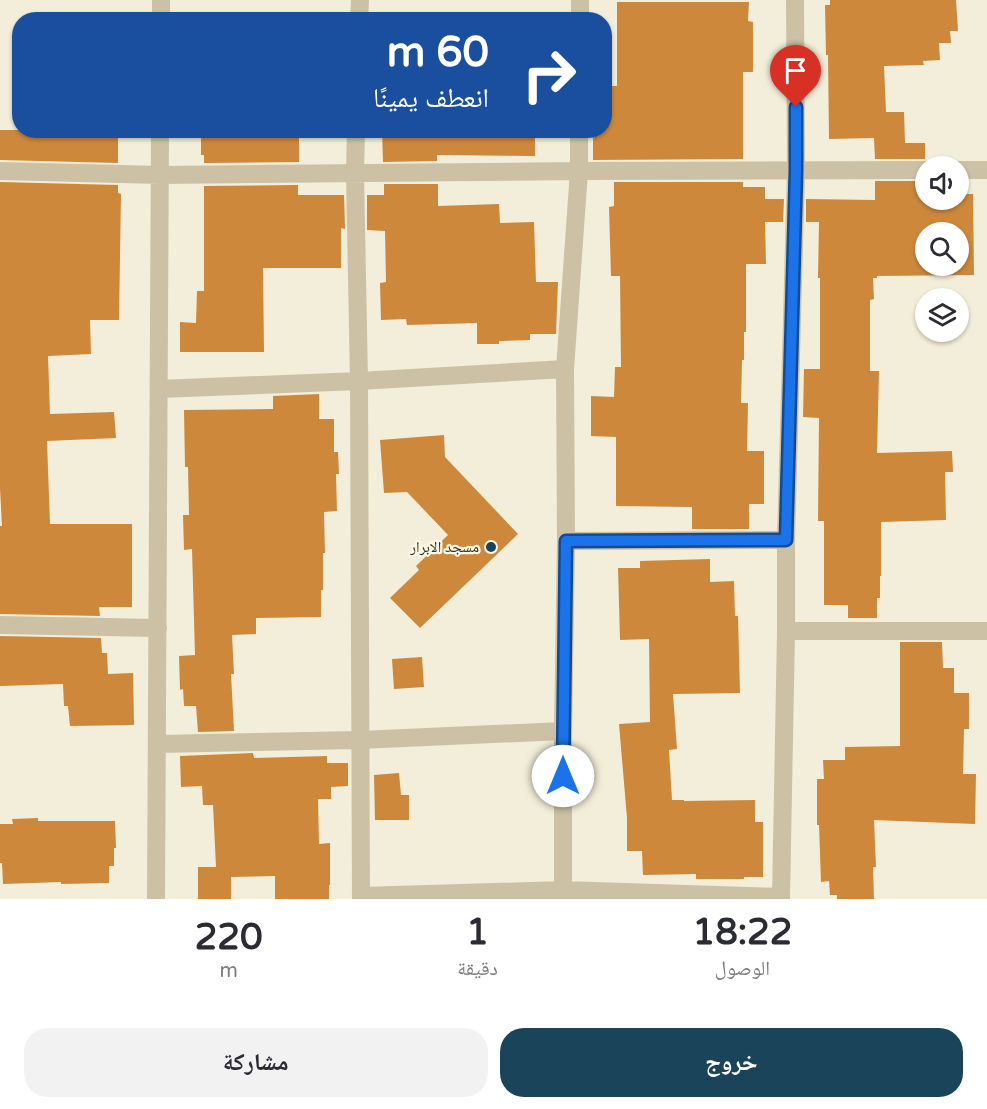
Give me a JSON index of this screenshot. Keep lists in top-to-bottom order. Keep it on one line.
{"places":["مسجد الابرار"],"page":{"turn":["60 m","انعطف يمينًا"],"eta":["18:22","الوصول","1","دقيقة","220","m"],"buttons":["خروج","مشاركة"]}}
